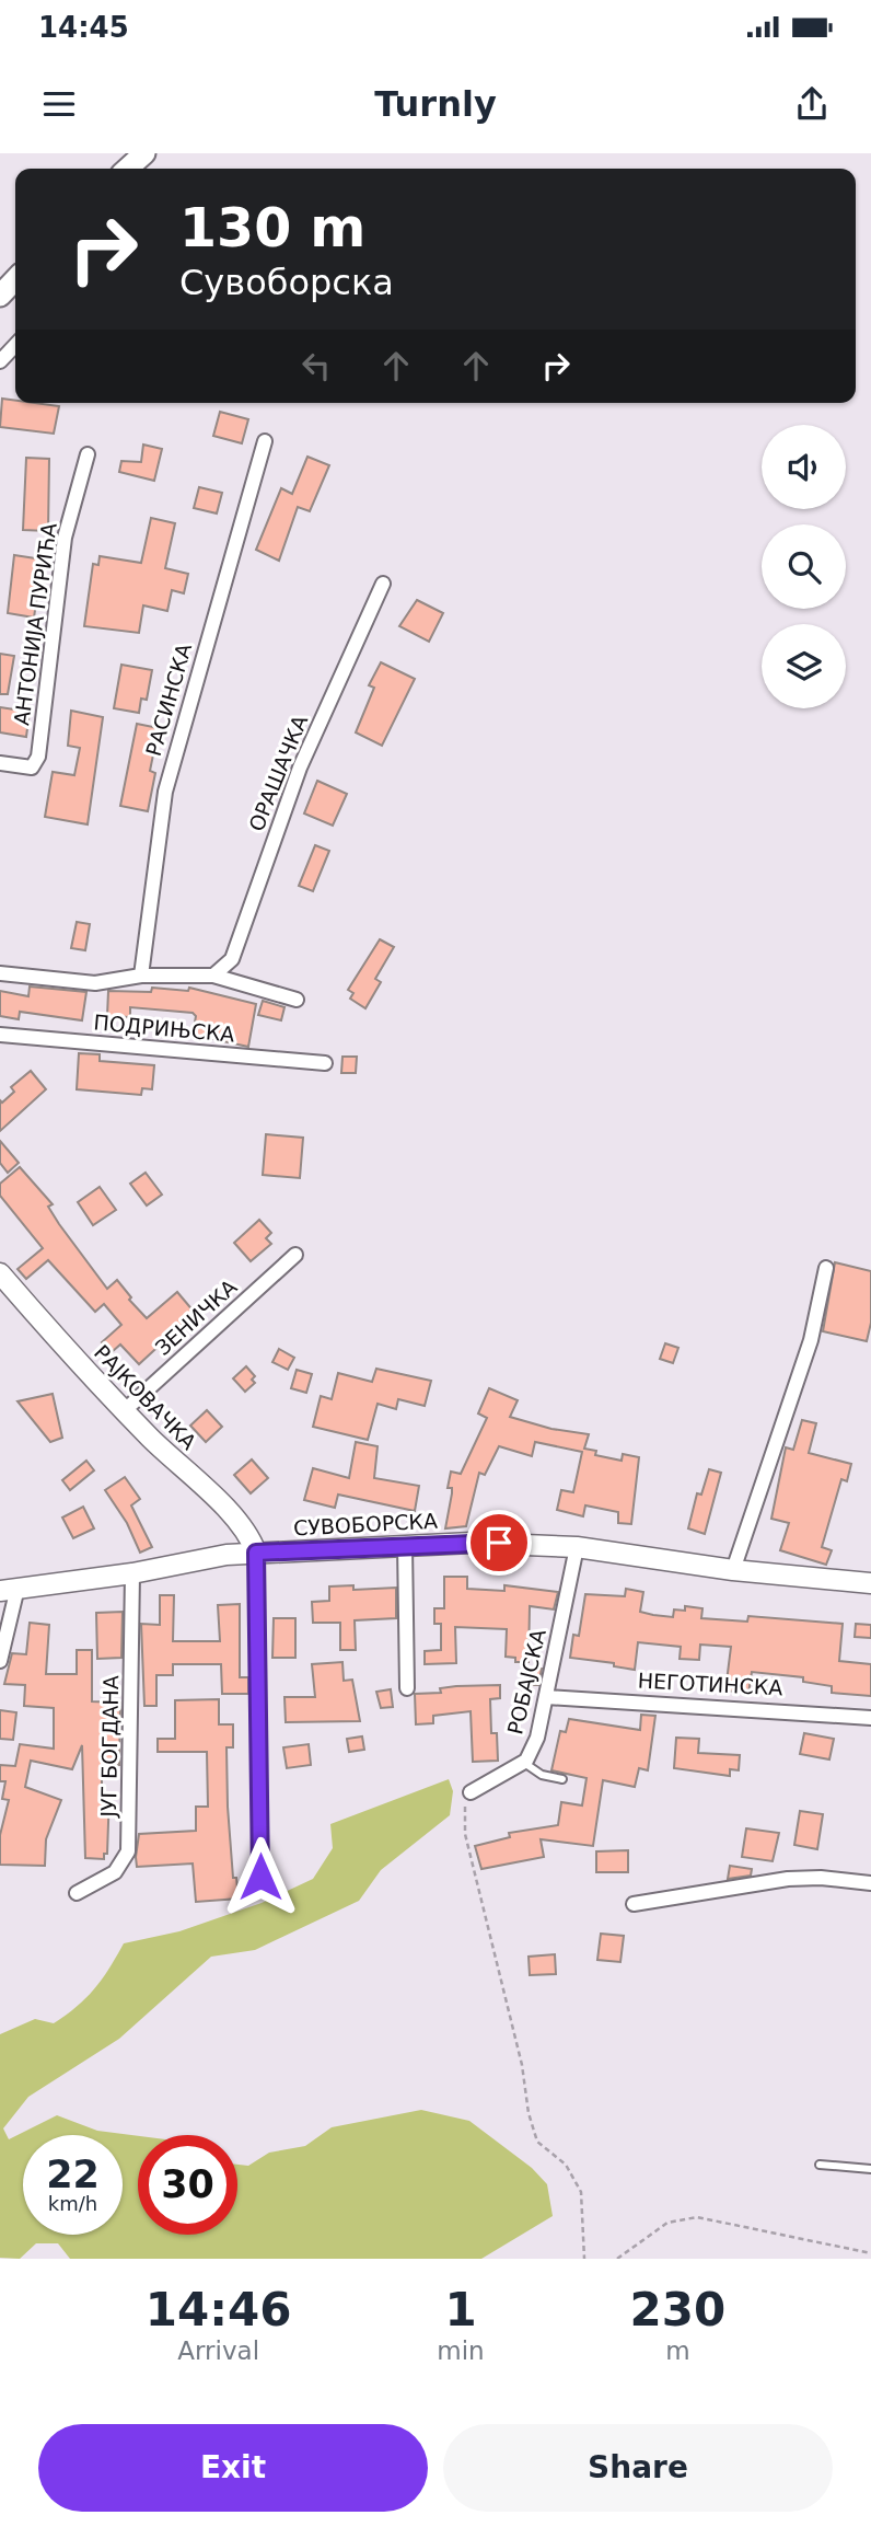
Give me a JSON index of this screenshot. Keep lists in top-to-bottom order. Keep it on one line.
{"streets":{"main road":["РАЈКОВАЧКА","СУВОБОРСКА"],"street":["АНТОНИЈА ПУРИЋА","РАСИНСКА","ОРАШАЧКА","ПОДРИЊСКА","ЗЕНИЧКА","РОБАЈСКА","НЕГОТИНСКА","ЈУГ БОГДАНА"]},"crossings":[["РАСИНСКА","ПОДРИЊСКА"],["ОРАШАЧКА","ПОДРИЊСКА"],["ЗЕНИЧКА","РАЈКОВАЧКА"],["РАЈКОВАЧКА","СУВОБОРСКА"],["СУВОБОРСКА","РОБАЈСКА"],["СУВОБОРСКА","ЈУГ БОГДАНА"],["РОБАЈСКА","НЕГОТИНСКА"]],"page":{"status":"14:45","header":"Turnly","turn":["130 m","Сувоборска"],"speed":"22 km/h","limit":"30","eta":["14:46","Arrival","1","min","230","m"],"buttons":["Exit","Share"]}}
